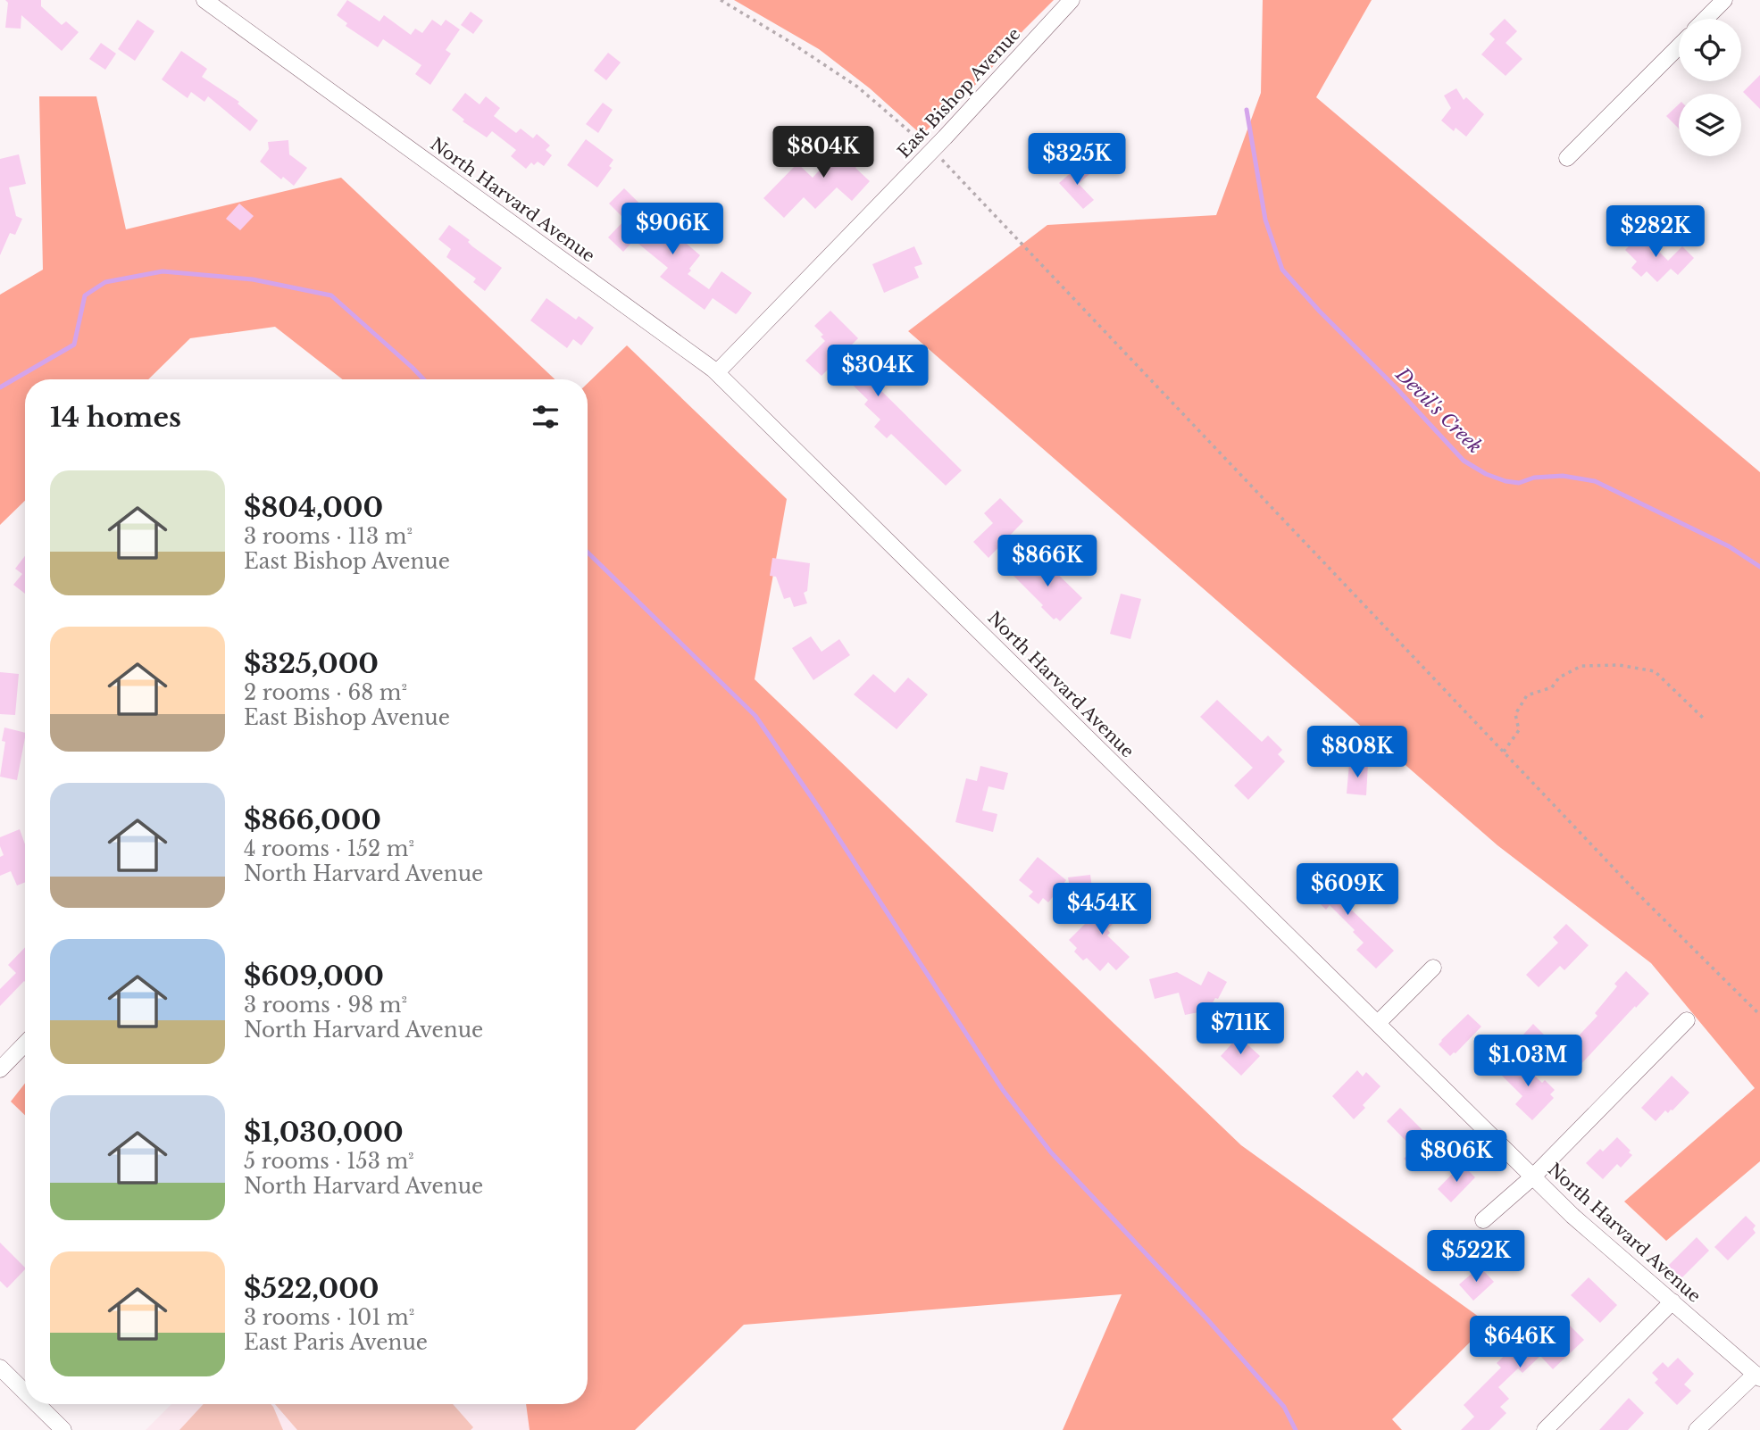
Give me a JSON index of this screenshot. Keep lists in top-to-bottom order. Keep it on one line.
{"streets":{"street":["East Bishop Avenue","North Harvard Avenue"]},"crossings":[["East Bishop Avenue","North Harvard Avenue"]],"water":["Devil's Creek"],"page":{"price":["$804K","$325K","$906K","$282K","$304K","$866K","$808K","$609K","$454K","$711K","$1.03M","$806K","$522K","$646K"],"heading":"14 homes","list":[{"name":"$804,000","note":"3 rooms · 113 m² · East Bishop Avenue"},{"name":"$325,000","note":"2 rooms · 68 m² · East Bishop Avenue"},{"name":"$866,000","note":"4 rooms · 152 m² · North Harvard Avenue"},{"name":"$609,000","note":"3 rooms · 98 m² · North Harvard Avenue"},{"name":"$1,030,000","note":"5 rooms · 153 m² · North Harvard Avenue"},{"name":"$522,000","note":"3 rooms · 101 m² · East Paris Avenue"}]}}
